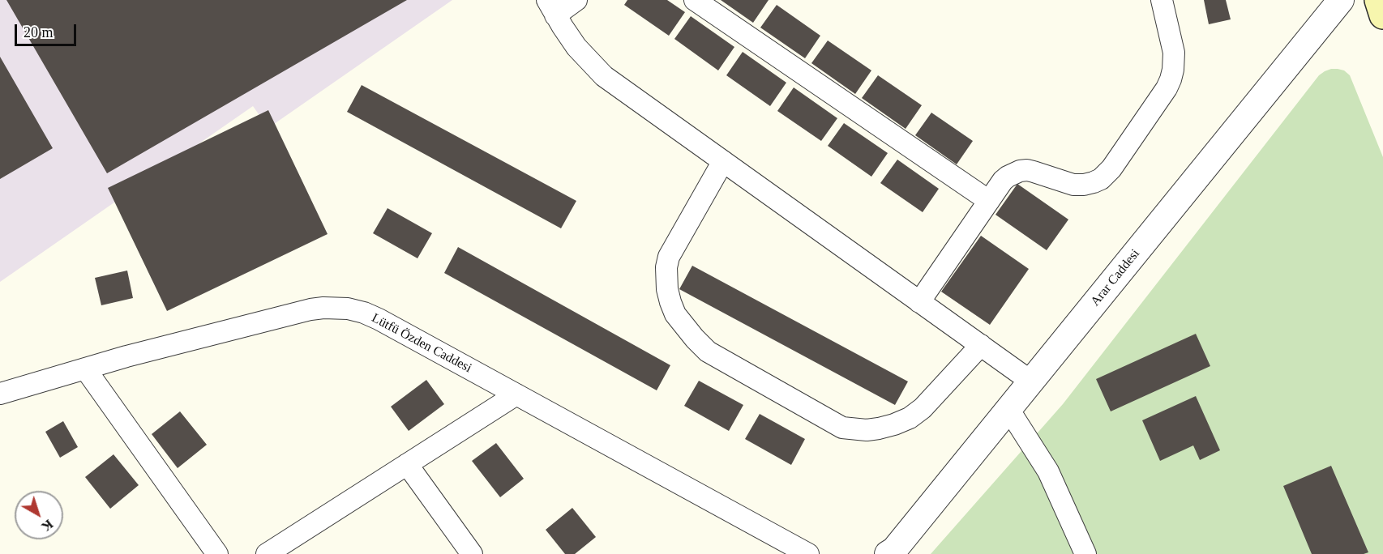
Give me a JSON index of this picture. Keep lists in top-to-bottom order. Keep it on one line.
{"streets":{"street":["Arar Caddesi","Lütfü Özden Caddesi"]},"scale_bar":"20 m","north":"bottom right"}
